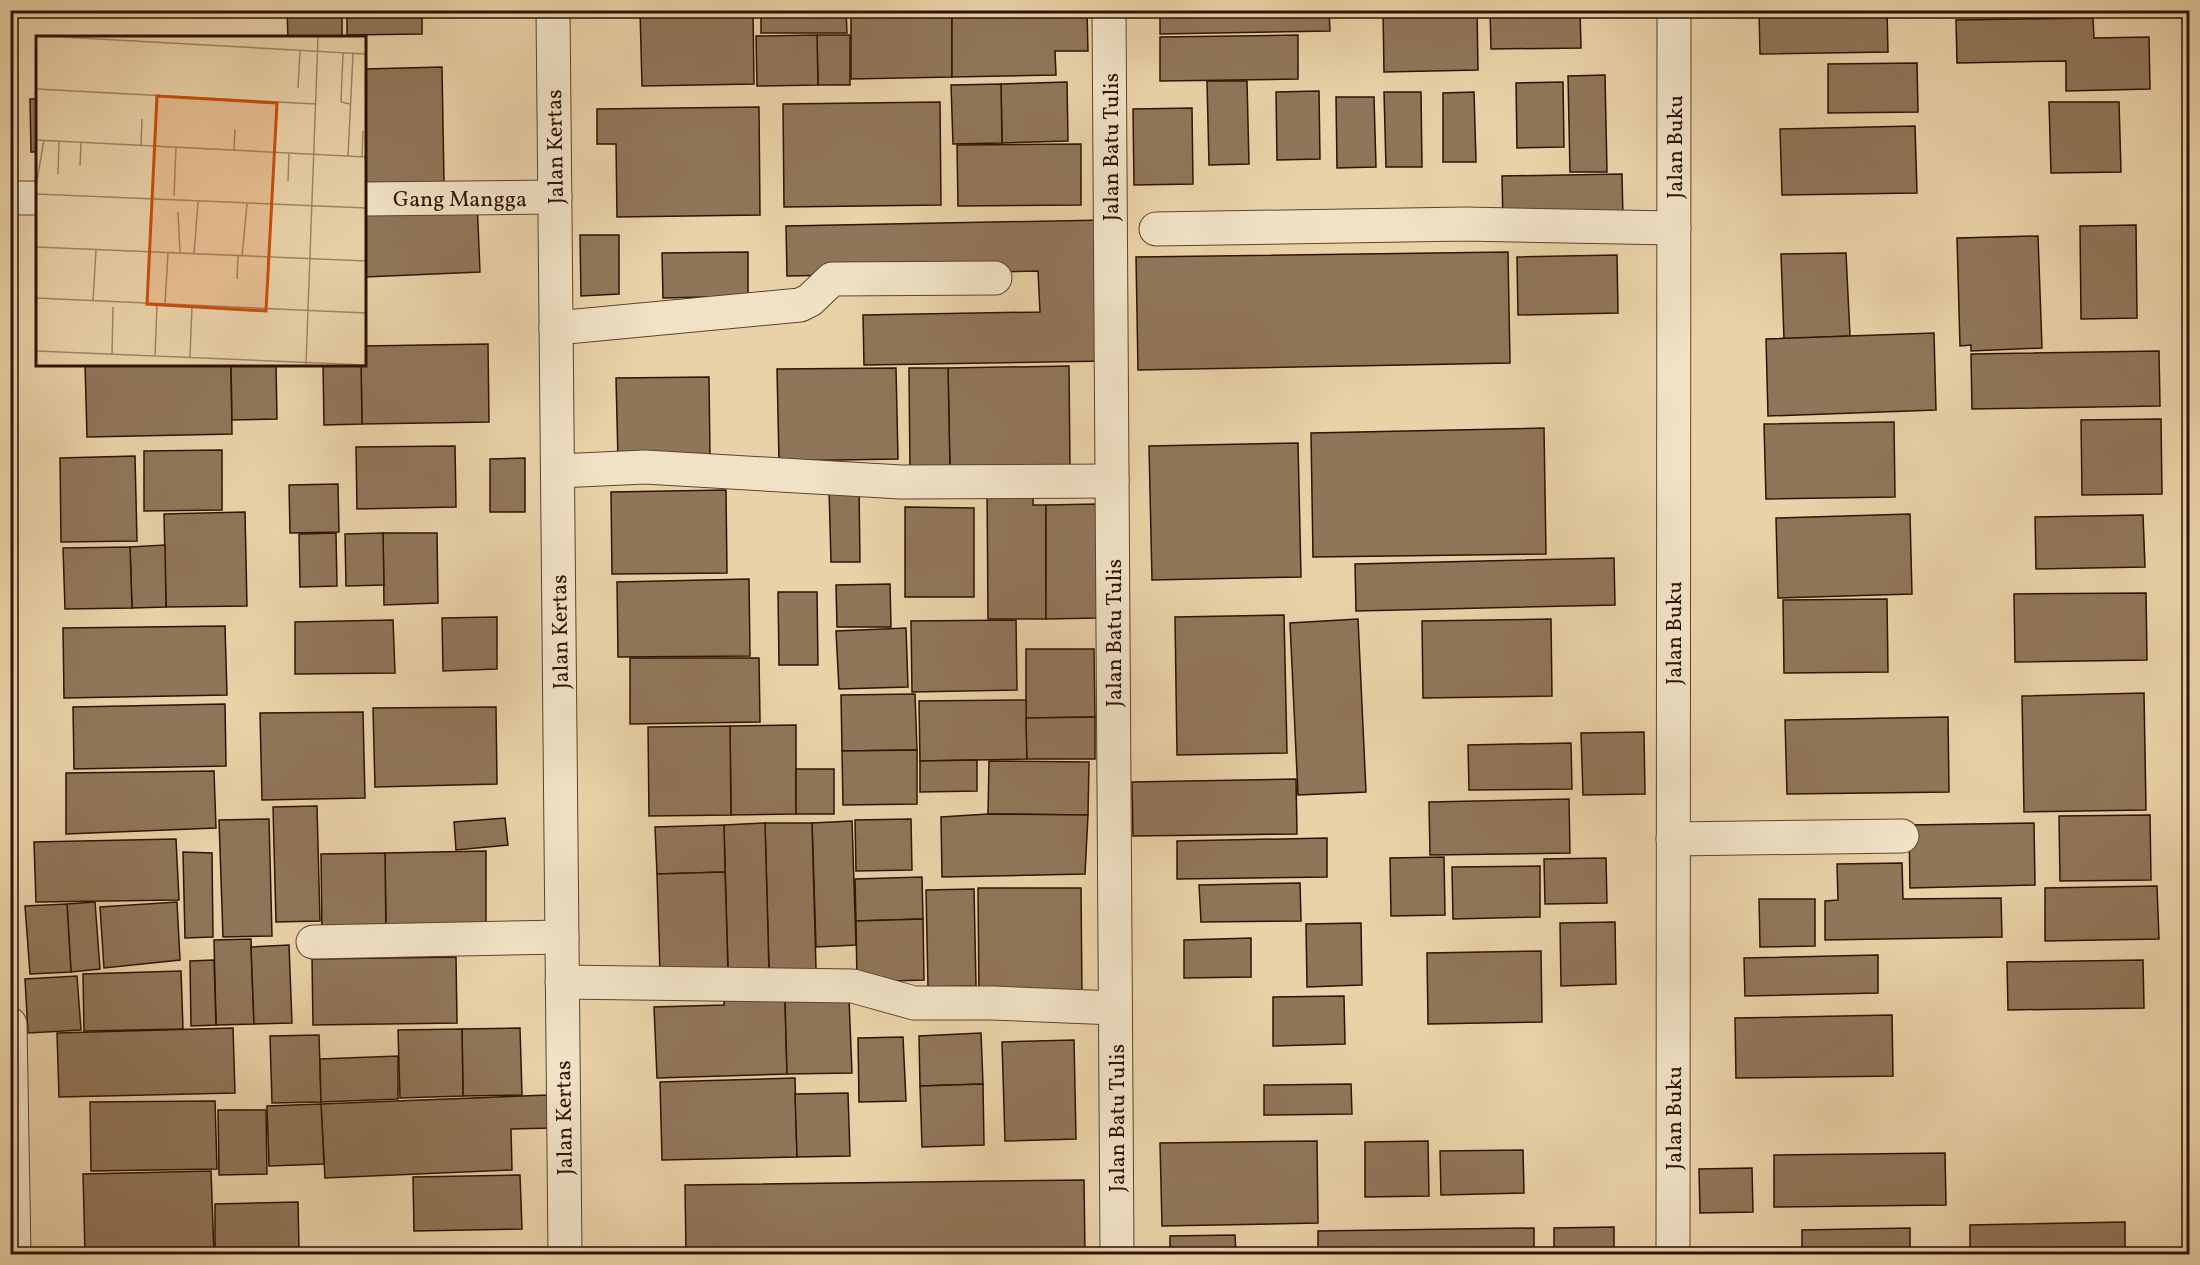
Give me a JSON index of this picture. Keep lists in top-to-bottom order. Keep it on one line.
{"streets":{"street":["Jalan Kertas","Jalan Batu Tulis","Jalan Buku","Gang Mangga"]},"crossings":[["Jalan Kertas","Gang Mangga"]]}
